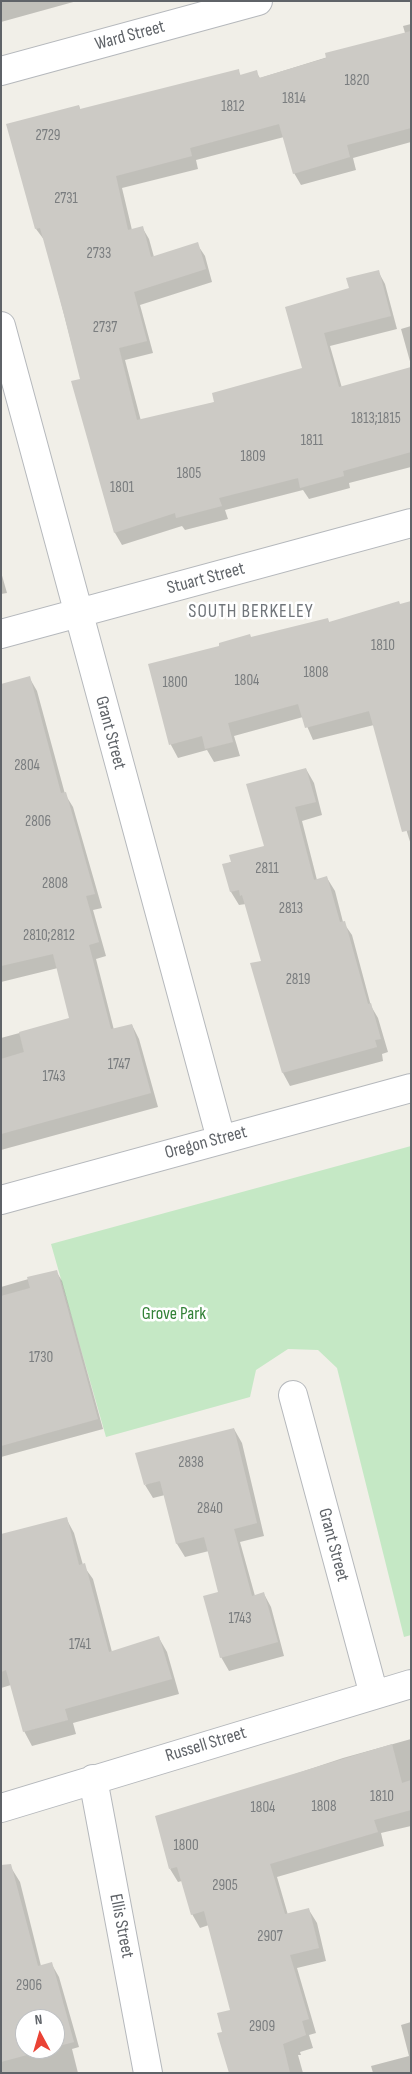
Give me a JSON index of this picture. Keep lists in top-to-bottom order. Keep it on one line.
{"streets":{"street":["Ward Street","Stuart Street","Grant Street","Oregon Street","Russell Street","Ellis Street"]},"crossings":[["Stuart Street","Grant Street"],["Grant Street","Oregon Street"],["Grant Street","Russell Street"],["Russell Street","Ellis Street"]],"districts":["SOUTH BERKELEY"],"parks":["Grove Park"],"house_numbers":["1820","1814","1812","2729","2731","2733","2737","1813;1815","1811","1809","1805","1801","1810","1808","1804","1800","2804","2806","2811","2808","2813","2810;2812","2819","1747","1743","1730","2838","2840","1743","1741","1810","1808","1804","1800","2905","2907","2906","2909"],"north":"top"}
